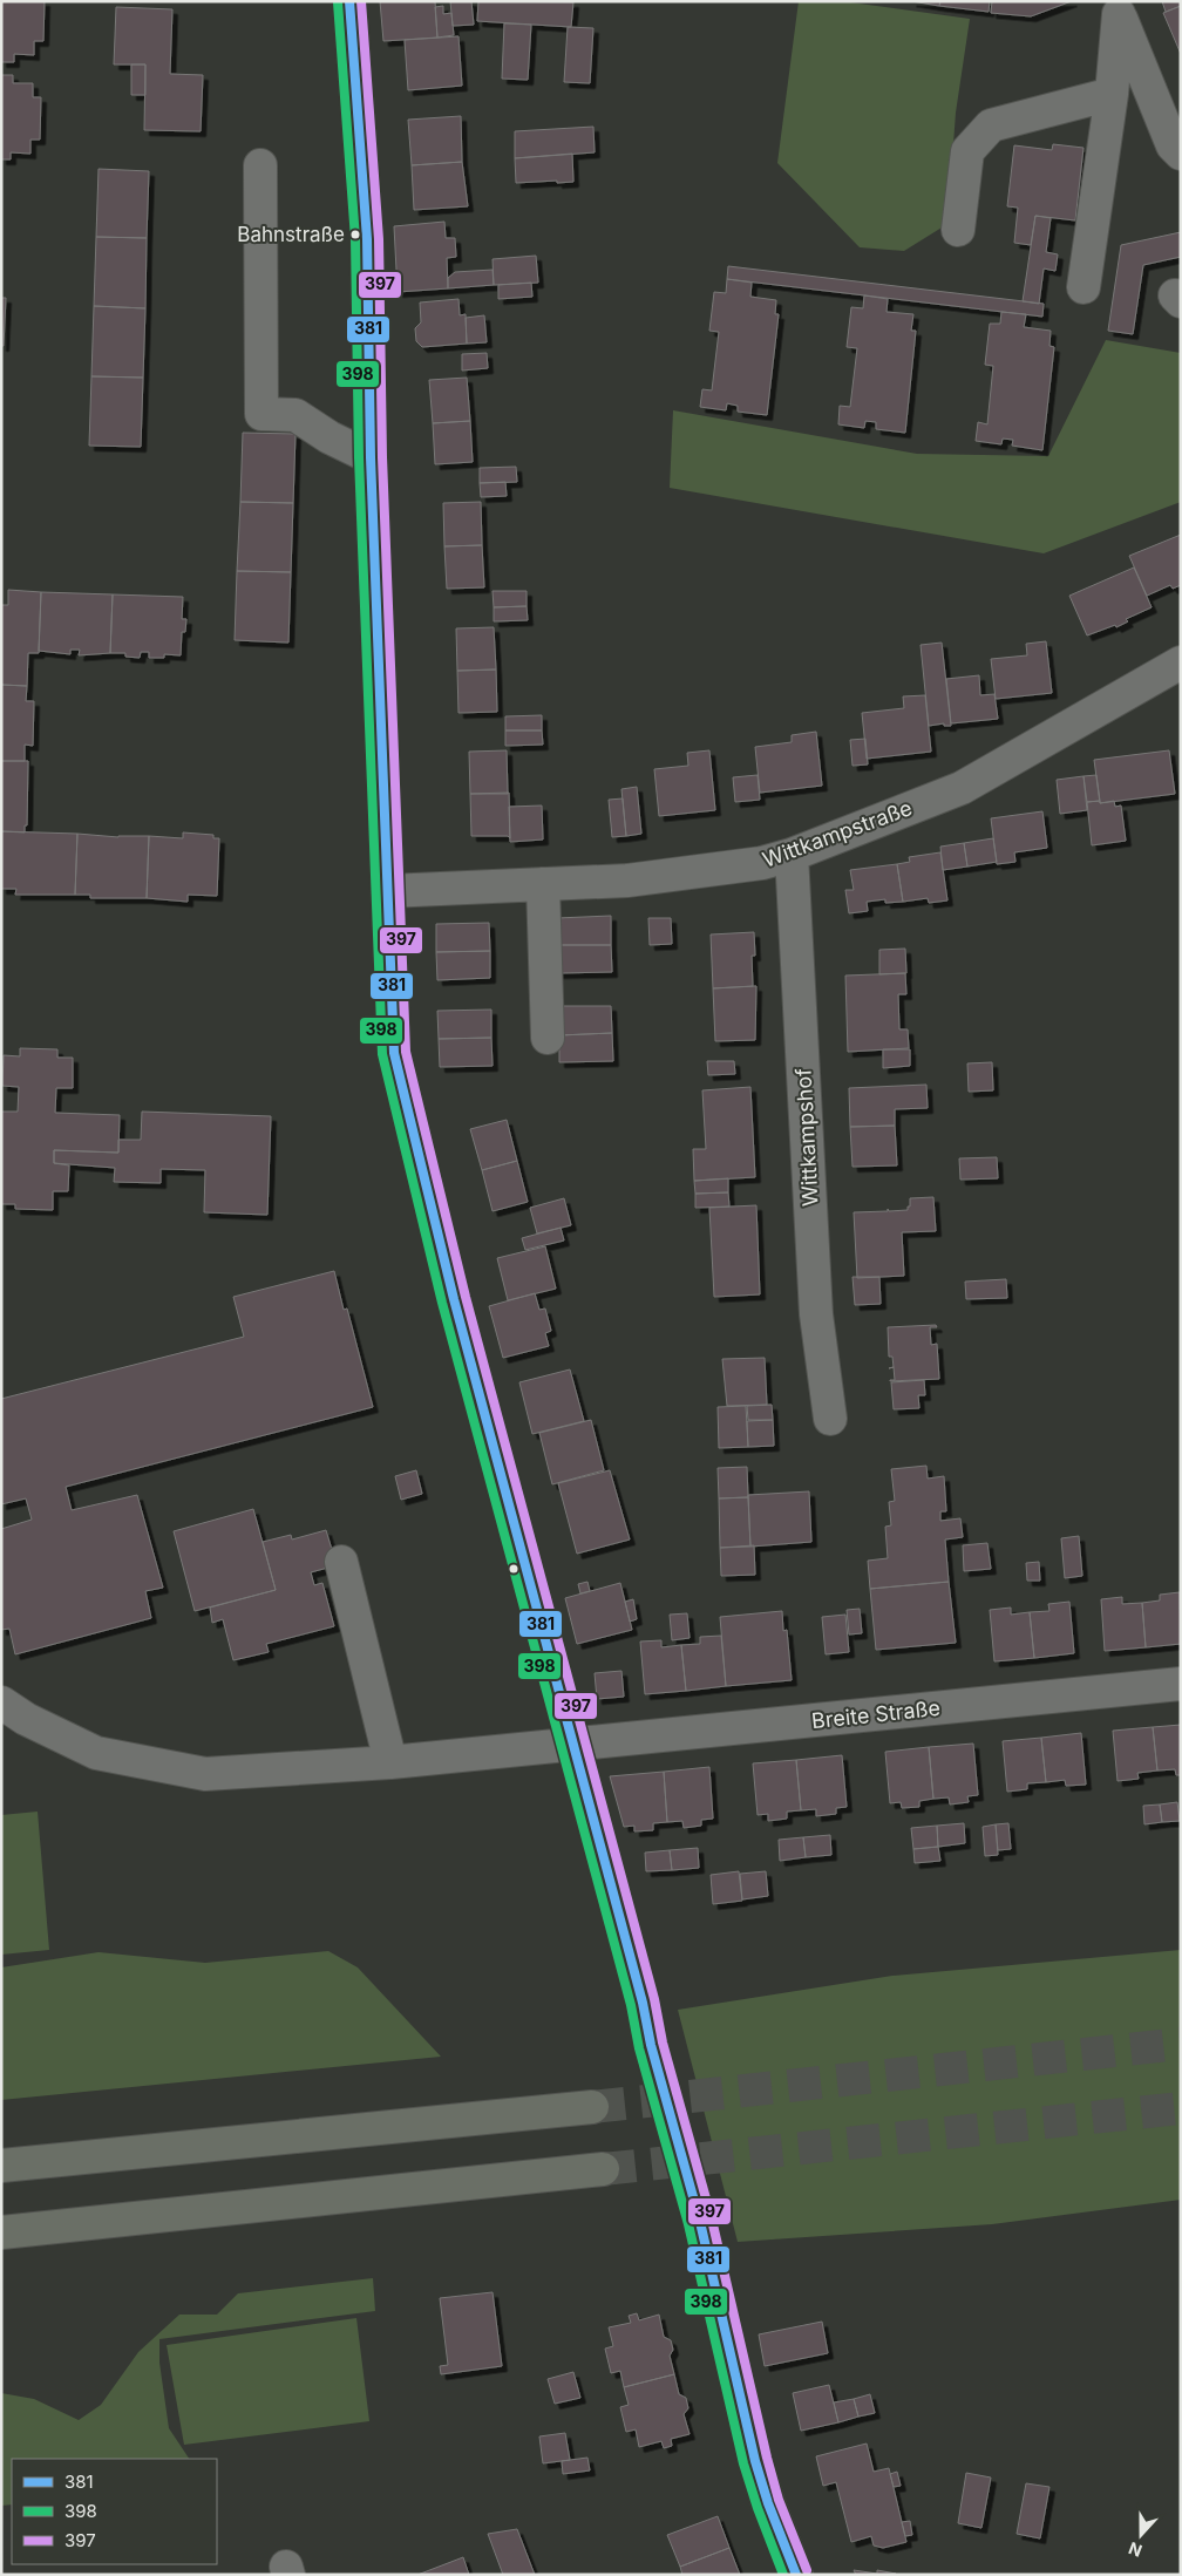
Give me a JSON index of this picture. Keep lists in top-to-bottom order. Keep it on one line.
{"streets":{"street":["Wittkampstraße","Wittkampshof","Breite Straße"]},"crossings":[["Wittkampstraße","Wittkampshof"]],"places":["Bahnstraße"],"lines":["transit line 381","transit line 397","transit line 398"],"legend":["381","398","397"],"north":"bottom"}
